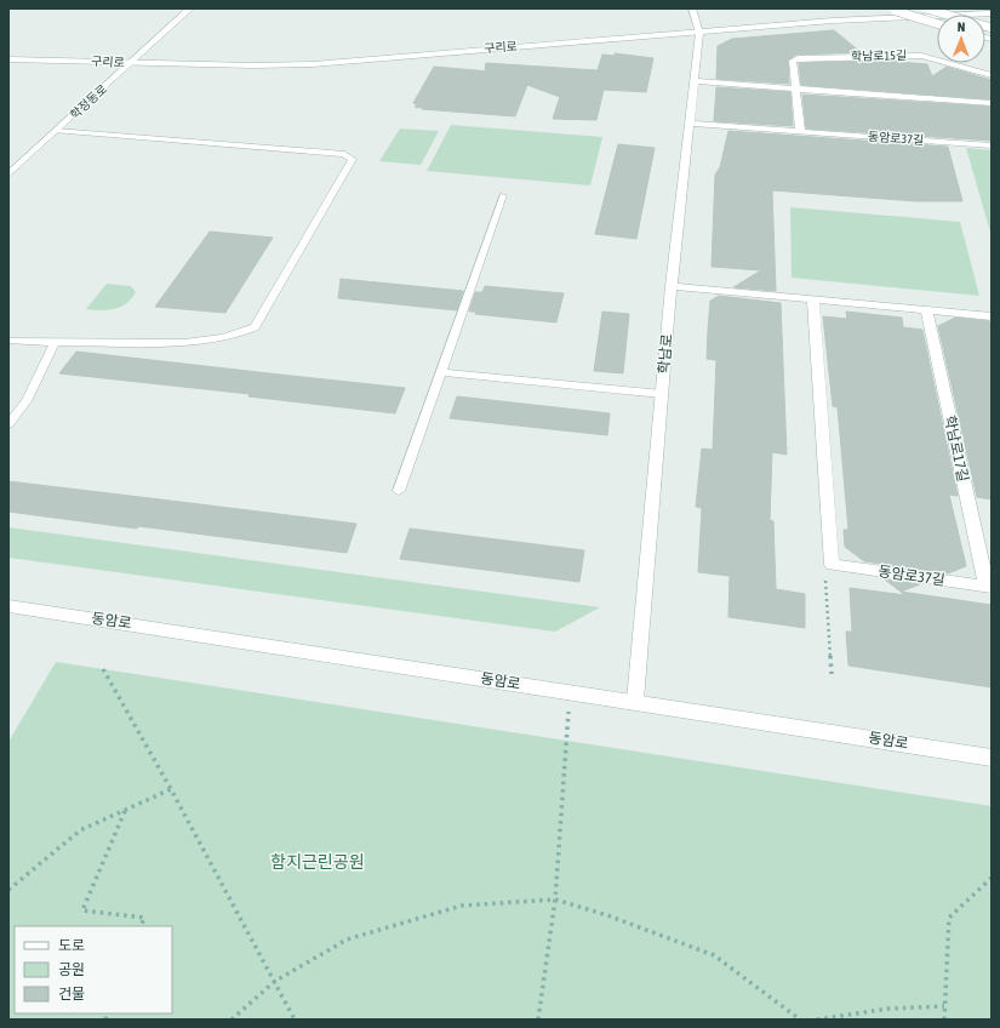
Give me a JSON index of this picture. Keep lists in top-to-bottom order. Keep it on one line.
{"streets":{"street":["구리로","학남로15길","학정동로","동암로37길","학남로","학남로17길","동암로"]},"crossings":[["구리로","학정동로"],["구리로","학남로"],["동암로37길","학남로"],["동암로37길","학남로17길"],["학남로","동암로"]],"parks":["함지근린공원"],"legend":["도로","공원","건물"],"north":"top"}
